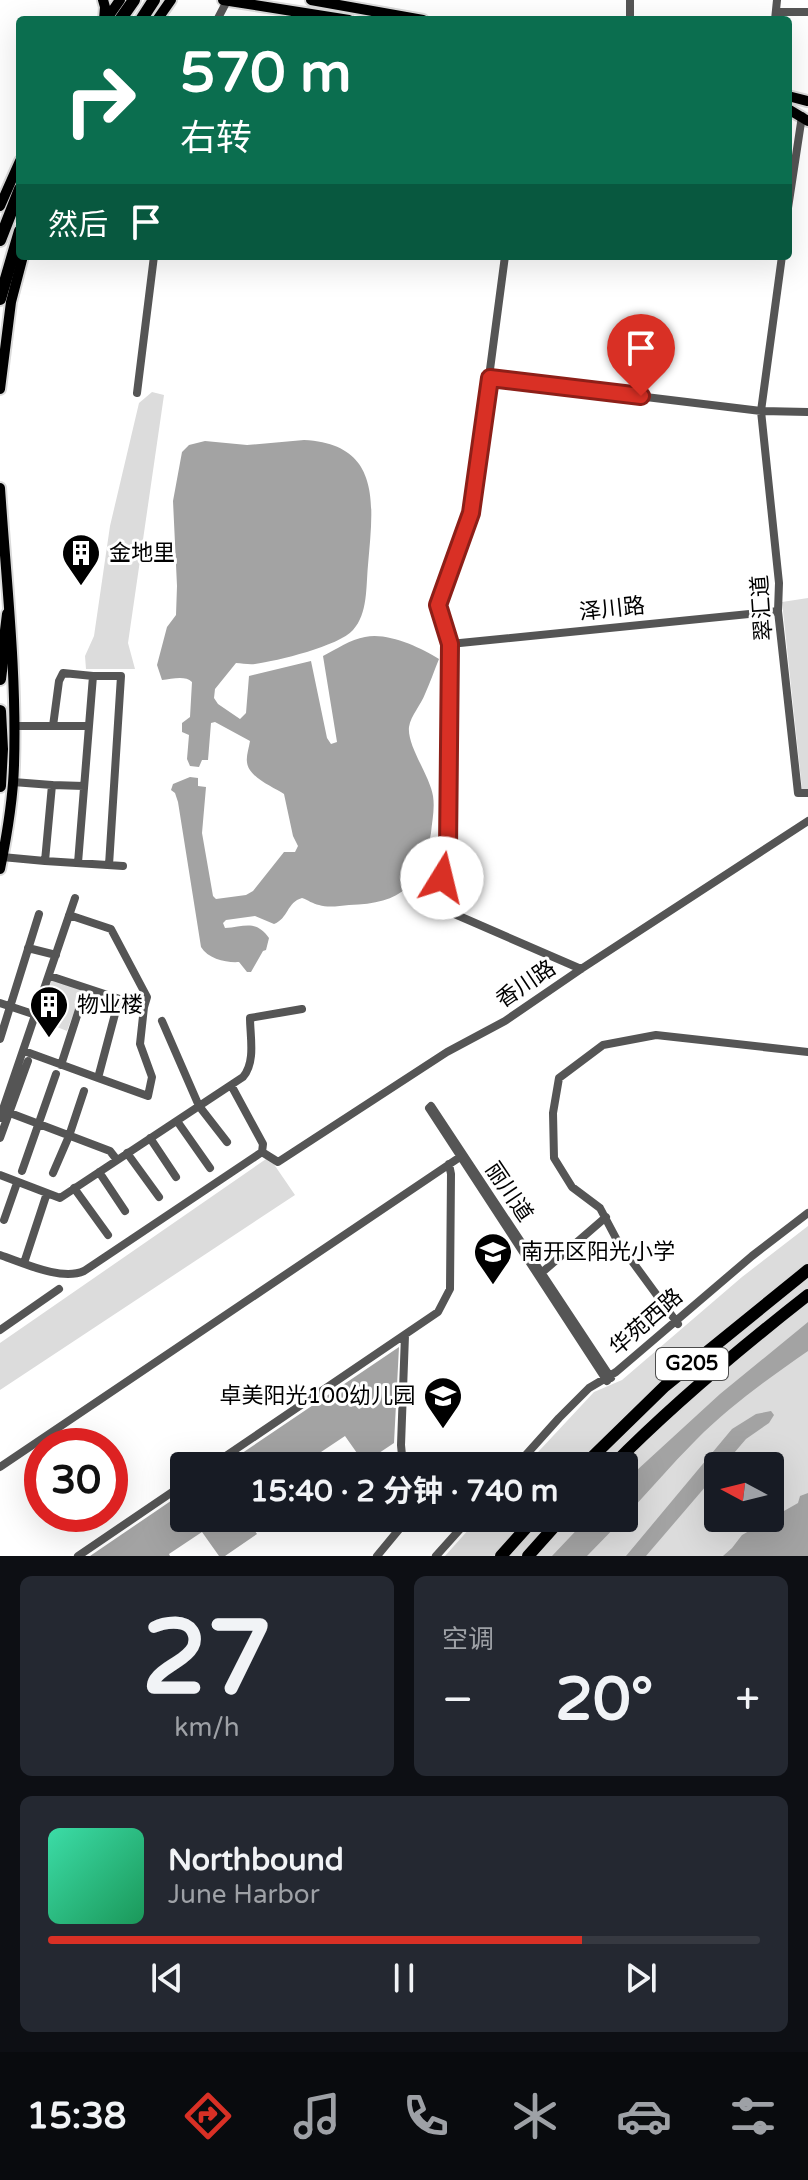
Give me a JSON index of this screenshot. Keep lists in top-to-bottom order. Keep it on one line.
{"streets":{"highway":["G205"],"street":["翠汇道","泽川路","香川路","丽川道","华苑西路"]},"crossings":[["翠汇道","泽川路"],["丽川道","华苑西路"]],"places":{"building":["金地里","物业楼"],"school or university":["南开区阳光小学","卓美阳光100幼儿园"]},"north":"left","page":{"turn":["570 m","右转"],"then":"然后","limit":"30","trip":"15:40 · 2 分钟 · 740 m","tile":[["27","km/h"],"空调"],"heat":["−","20°","+"],"song":["Northbound","June Harbor"],"tabs":"15:38"}}
